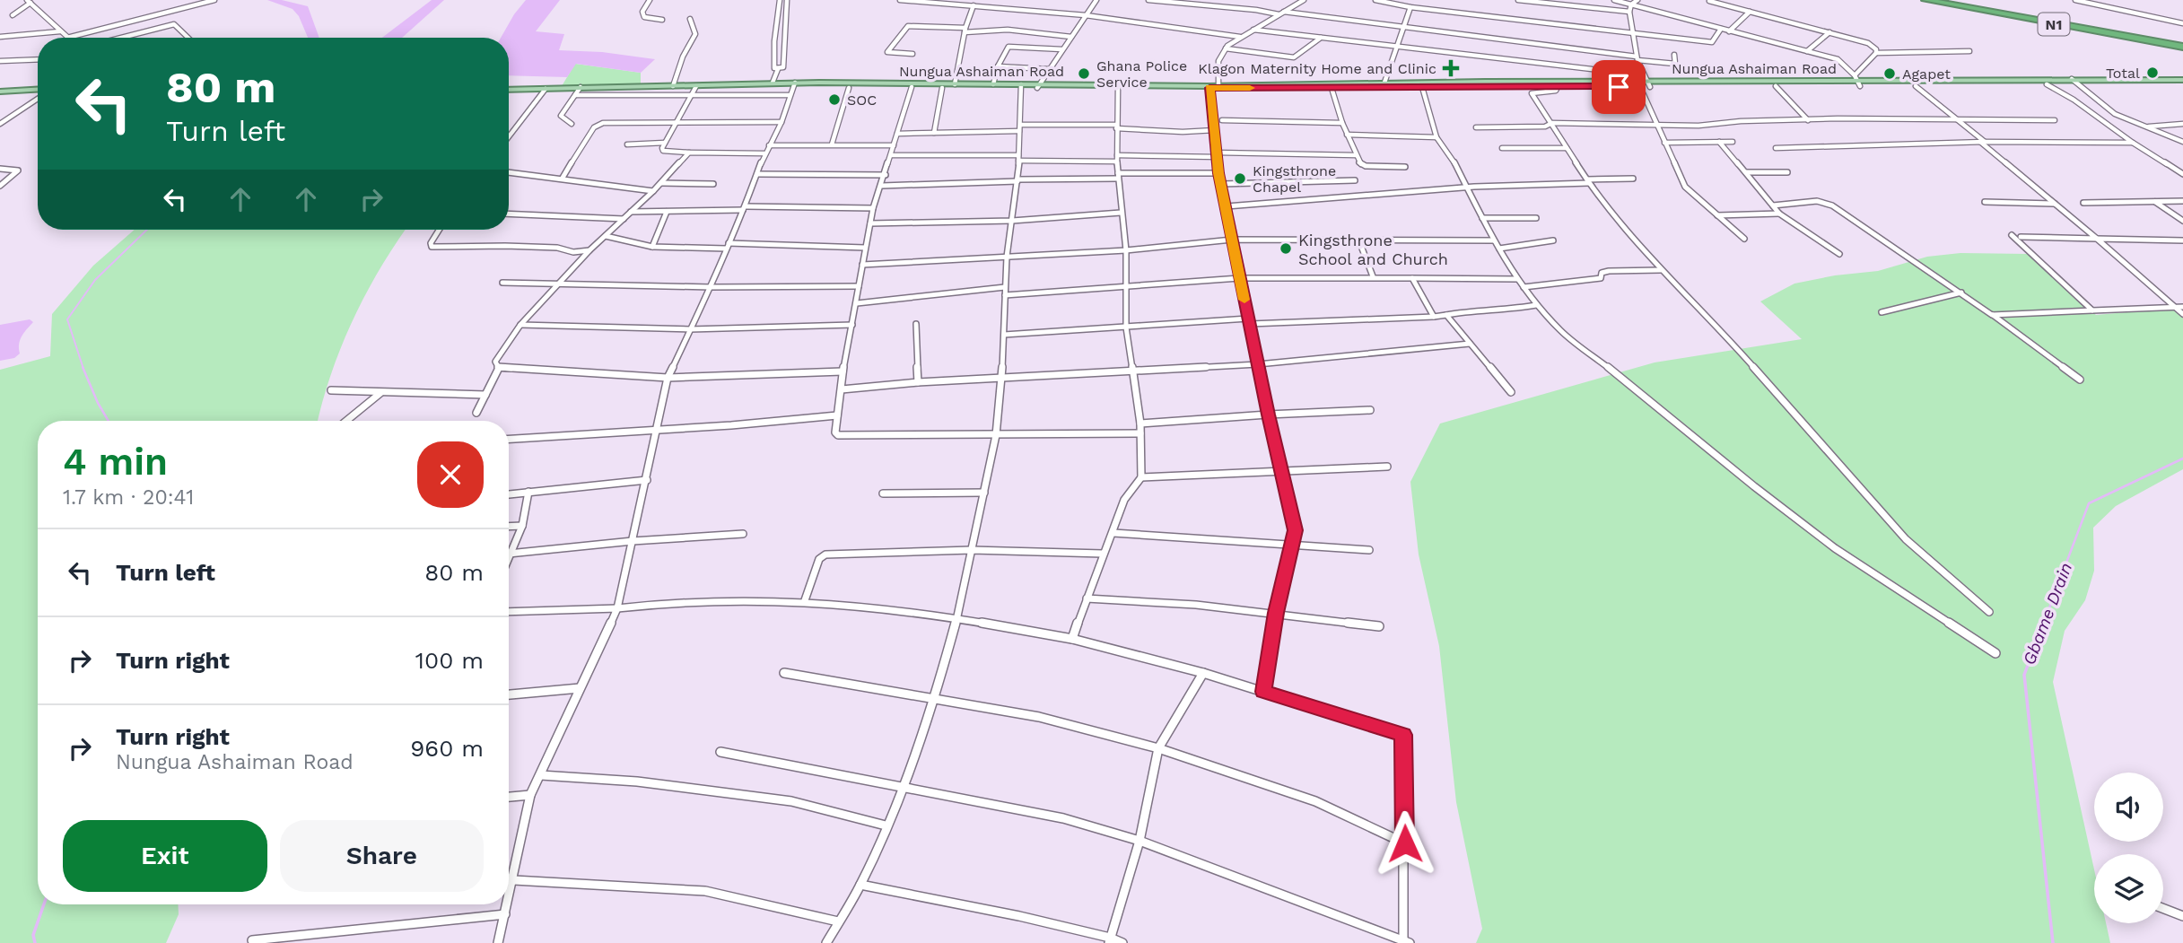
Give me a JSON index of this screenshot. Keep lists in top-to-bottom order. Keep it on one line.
{"streets":{"highway":["N1"],"main road":["Nungua Ashaiman Road"]},"water":["Gbame Drain"],"places":{"health":["Klagon Maternity Home and Clinic"],"other":["Total","Ghana Police Service","Agapet","SOC","Kingsthrone Chapel","Kingsthrone School and Church"]},"page":{"turn":["80 m","Turn left"],"heading":["4 min","1.7 km · 20:41"],"list":[{"name":"Turn left","value":"80 m"},{"name":"Turn right","value":"100 m"},{"name":"Turn right","note":"Nungua Ashaiman Road","value":"960 m"}],"buttons":["Exit","Share"]}}
